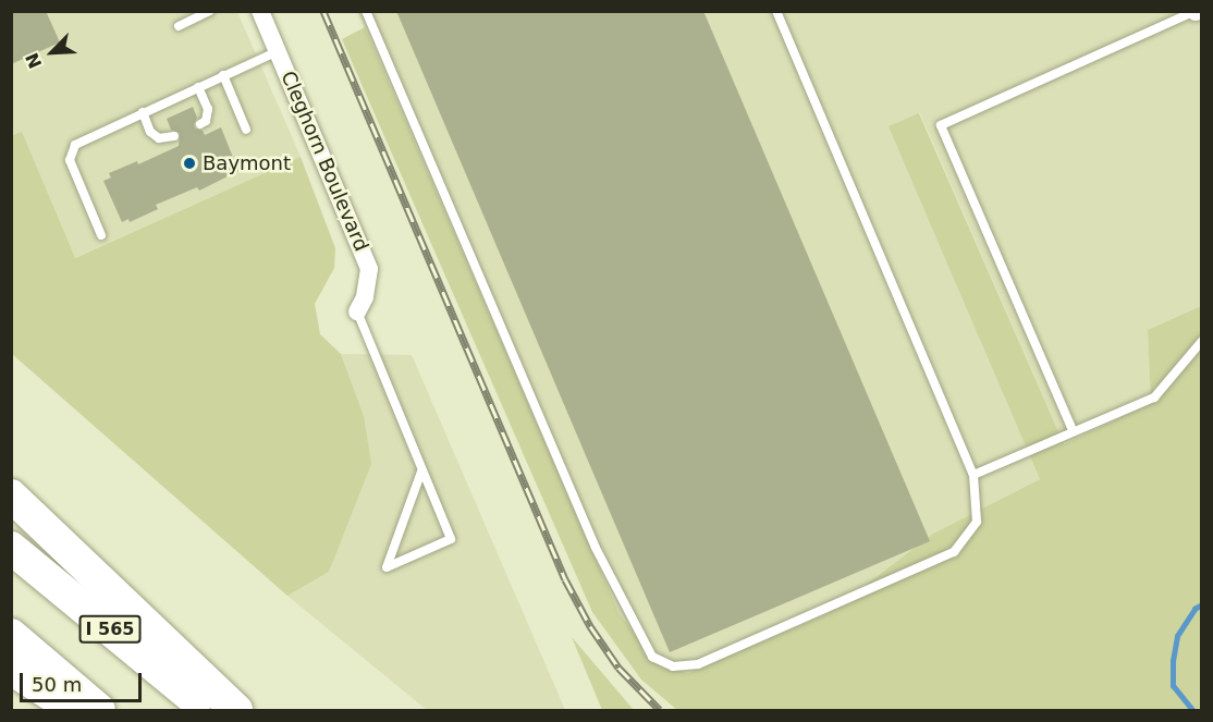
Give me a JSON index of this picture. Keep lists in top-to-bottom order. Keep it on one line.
{"streets":{"highway":["I 565"],"street":["Cleghorn Boulevard"]},"places":["Baymont"],"scale_bar":"50 m","north":"bottom left"}
